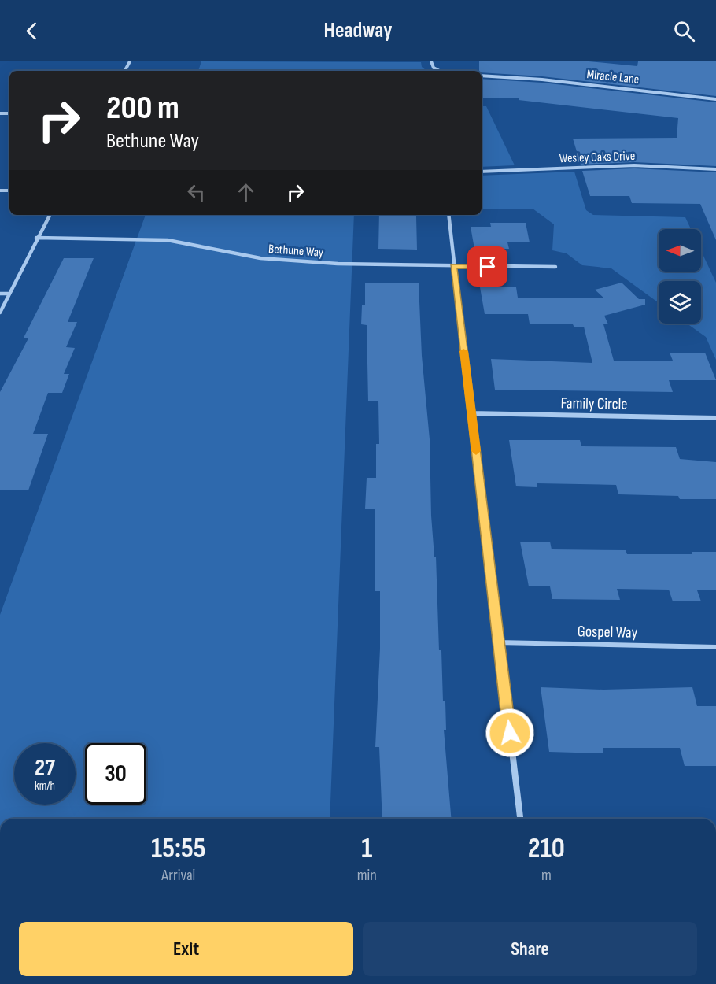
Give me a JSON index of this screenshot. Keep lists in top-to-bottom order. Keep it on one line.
{"streets":{"street":["Miracle Lane","Wesley Oaks Drive","Bethune Way","Family Circle","Gospel Way"]},"north":"left","page":{"header":"Headway","turn":["200 m","Bethune Way"],"speed":"27 km/h","limit":"30","eta":["15:55","Arrival","1","min","210","m"],"buttons":["Exit","Share"]}}
